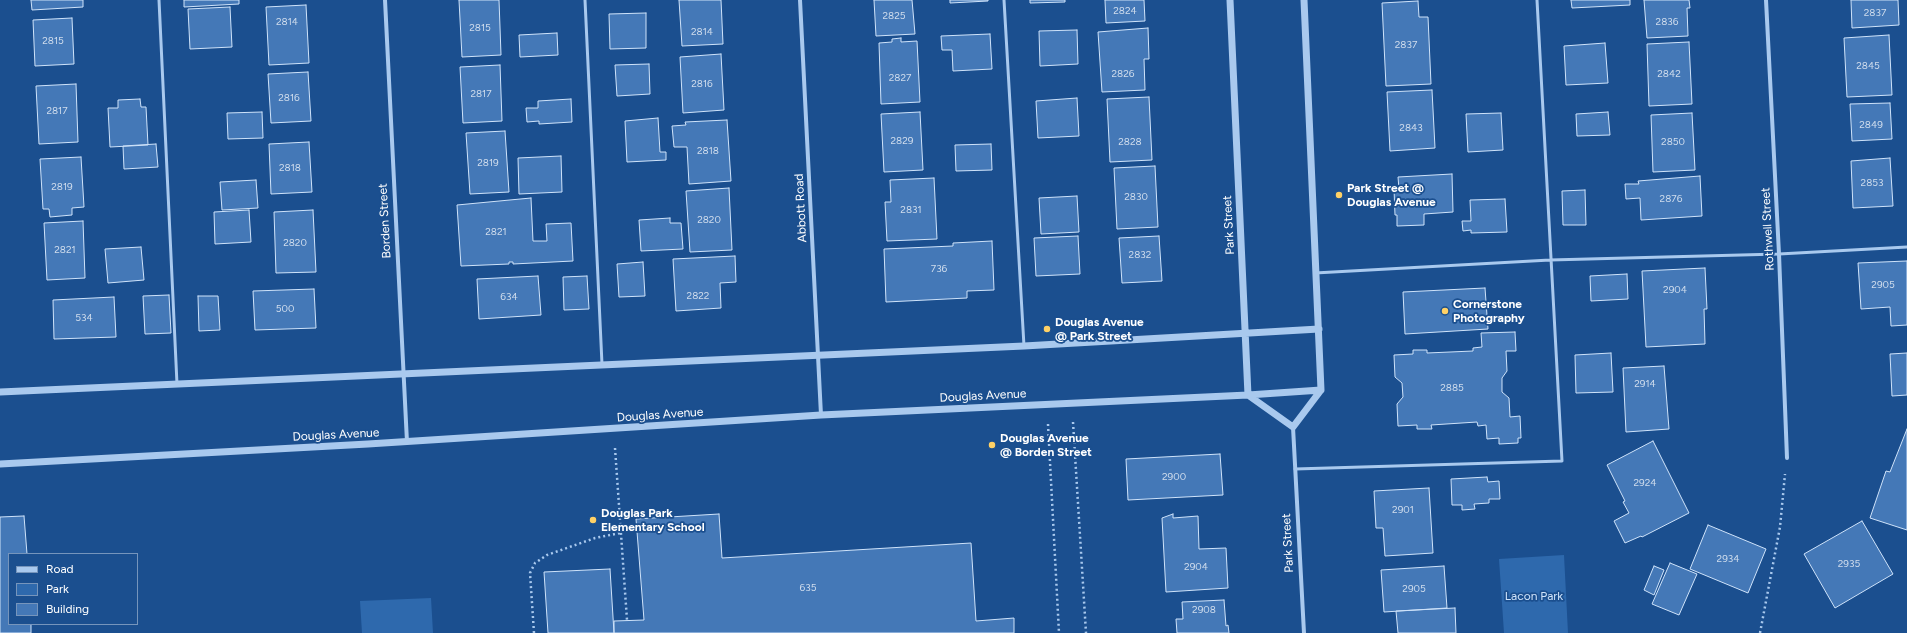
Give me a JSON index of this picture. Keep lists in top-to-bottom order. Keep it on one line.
{"streets":{"street":["Abbott Road","Borden Street","Park Street","Rothwell Street","Douglas Avenue"]},"crossings":[["Abbott Road","Douglas Avenue"],["Borden Street","Douglas Avenue"],["Park Street","Douglas Avenue"]],"parks":["Lacon Park"],"places":["Park Street @ Douglas Avenue","Cornerstone Photography","Douglas Avenue @ Park Street","Douglas Avenue @ Borden Street","Douglas Park Elementary School"],"house_numbers":["2824","2837","2825","2814","2836","2815","2814","2815","2837","2845","2826","2842","2827","2816","2817","2816","2817","2849","2843","2829","2828","2850","2818","2819","2818","2853","2819","2830","2876","2831","2820","2821","2820","2821","2832","736","2905","2904","2822","634","500","534","2914","2885","2900","2924","2901","2934","2935","2904","635","2905","2908"],"legend":["Road","Park","Building"]}
